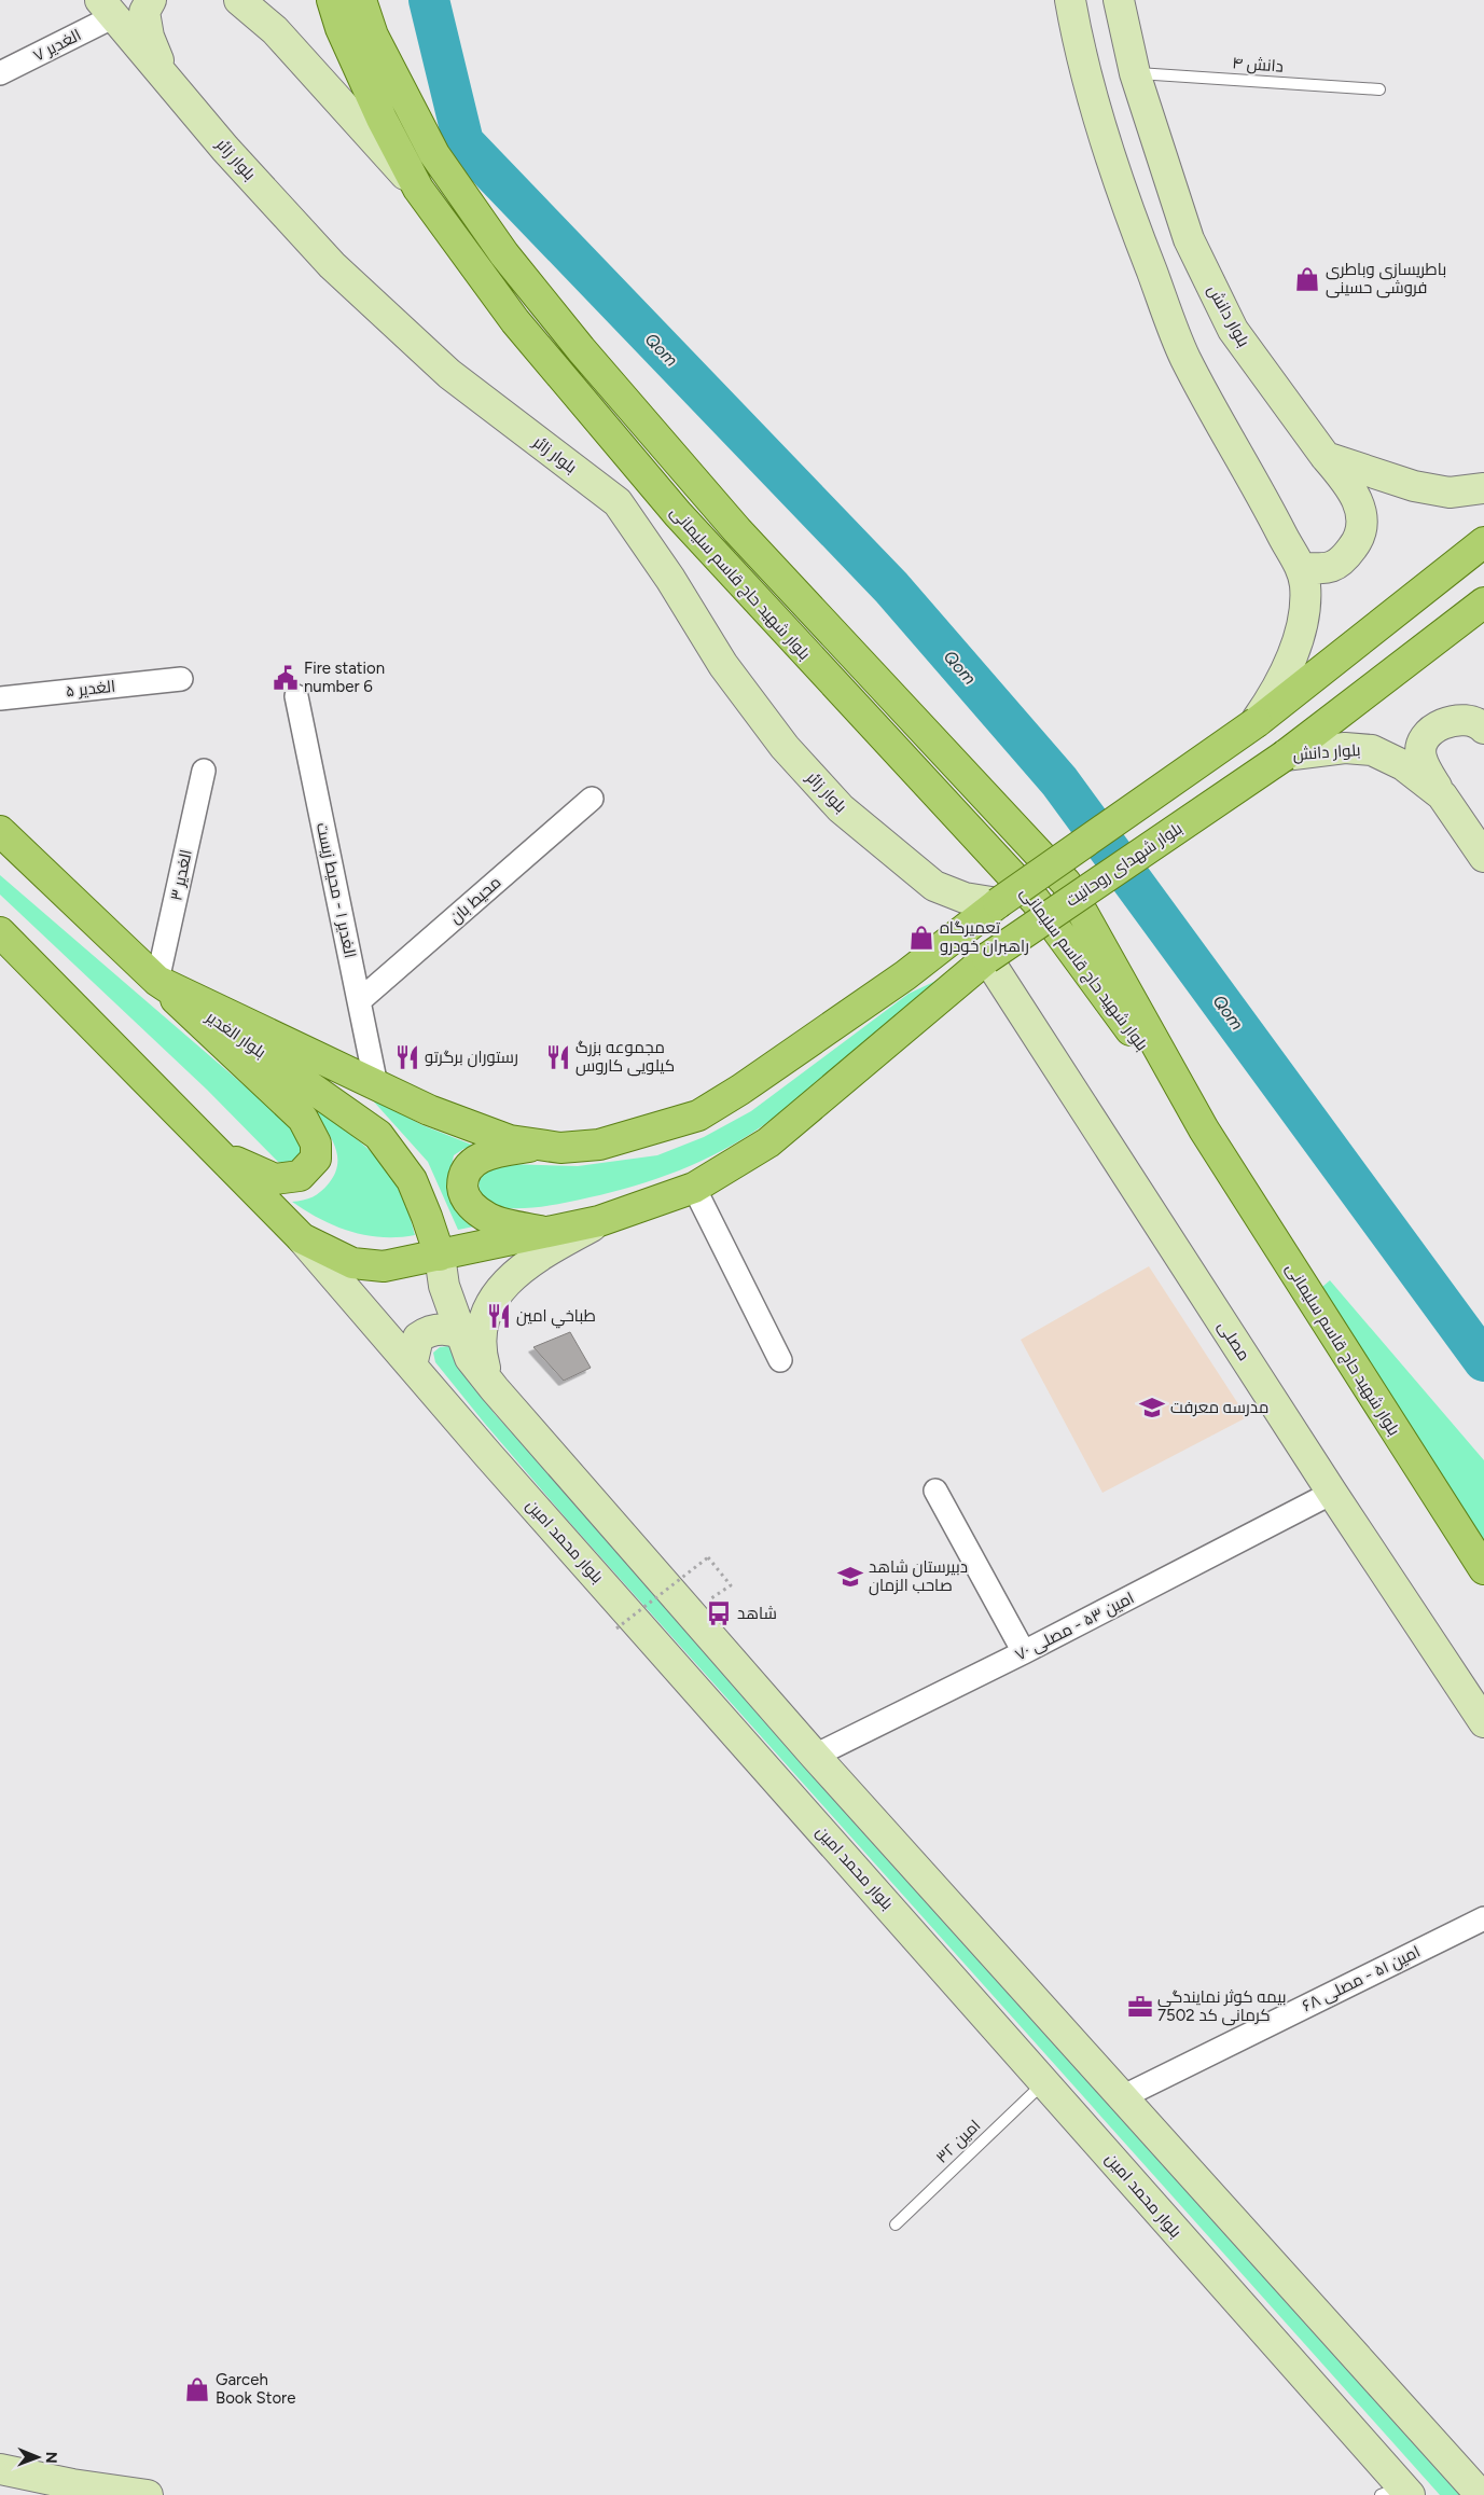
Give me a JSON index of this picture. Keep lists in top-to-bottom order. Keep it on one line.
{"streets":{"main road":["بلوار زائر","بلوار دانش","بلوار شهید حاج قاسم سلیمانی","بلوار شهدای روحانیت","بلوار الغدیر","مصلی","بلوار محمد امین"],"street":["الغدیر ۷","الغدیر ۵","الغدیر ۳","الغدیر ۱ - محیط زیست","محیط بان","امین ۵۳ - مصلی ۷۰","امین ۵۱ - مصلی ۶۸"],"lane":["دانش ۴","امین ۳۲"]},"crossings":[["الغدیر ۷","بلوار زائر"],["دانش ۴","بلوار دانش"],["بلوار دانش","بلوار شهدای روحانیت"],["بلوار شهدای روحانیت","بلوار الغدیر"],["بلوار شهدای روحانیت","مصلی"],["بلوار شهدای روحانیت","بلوار محمد امین"],["الغدیر ۳","بلوار الغدیر"],["الغدیر ۱ - محیط زیست","محیط بان"],["مصلی","امین ۵۳ - مصلی ۷۰"],["بلوار محمد امین","امین ۳۲"]],"water":["Qom"],"places":{"shop":["باطریسازی وباطری فروشی حسینی","تعمیرگاه راهبران خودرو","Garceh Book Store"],"public building":["Fire station number 6"],"restaurant":["رستوران برگرتو","مجموعه بزرگ کیلویی کاروس","طباخي امين"],"school or university":["مدرسه معرفت","دبیرستان شاهد صاحب الزمان"],"bus stop":["شاهد"],"office":["بیمه کوثر نمایندگی کرمانی کد 7502"]},"north":"right"}
